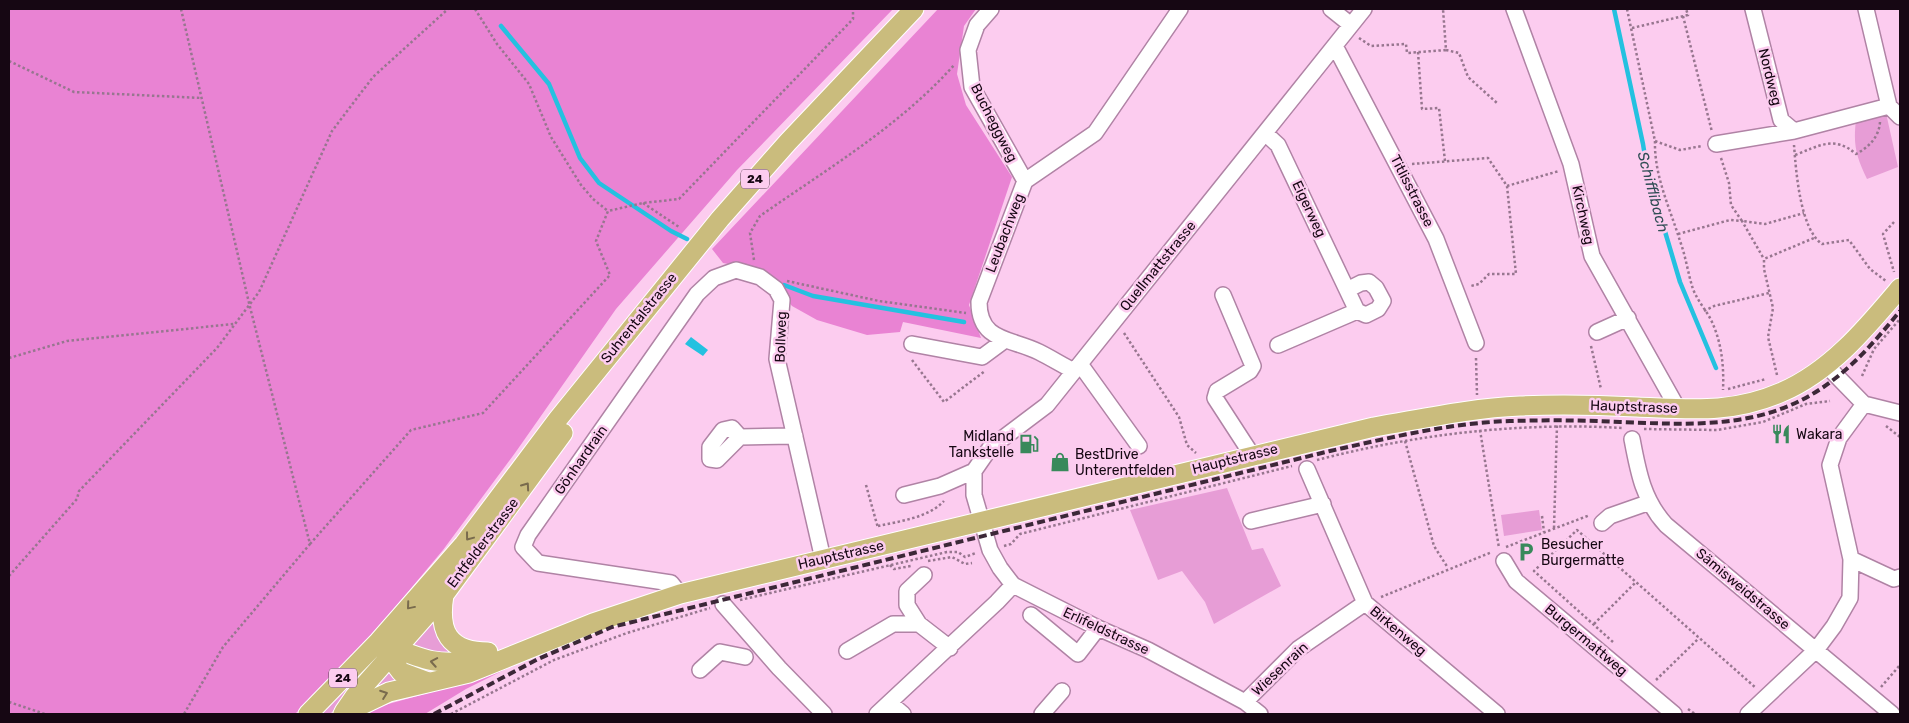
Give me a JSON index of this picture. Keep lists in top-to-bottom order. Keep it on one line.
{"streets":{"main road":["24","Suhrentalstrasse","Hauptstrasse","Entfelderstrasse"],"street":["Nordweg","Bucheggweg","Titlisstrasse","Eigerweg","Kirchweg","Leubachweg","Quellmattstrasse","Bollweg","Gönhardrain","Sämisweidstrasse","Erlifeldstrasse","Birkenweg","Burgermattweg","Wiesenrain"]},"crossings":[["Bucheggweg","Leubachweg"],["24","Suhrentalstrasse"],["Titlisstrasse","Quellmattstrasse"],["Eigerweg","Quellmattstrasse"],["Kirchweg","Hauptstrasse"],["Suhrentalstrasse","Entfelderstrasse"],["Bollweg","Hauptstrasse"],["Bollweg","Gönhardrain"],["Hauptstrasse","Gönhardrain"],["Hauptstrasse","Erlifeldstrasse"],["Erlifeldstrasse","Wiesenrain"],["Birkenweg","Wiesenrain"]],"one_way":["Suhrentalstrasse","Entfelderstrasse"],"water":["Schifflibach"],"places":{"restaurant":["Wakara"],"fuel station":["Midland Tankstelle"],"shop":["BestDrive Unterentfelden"],"parking":["Besucher Burgermatte"]}}
